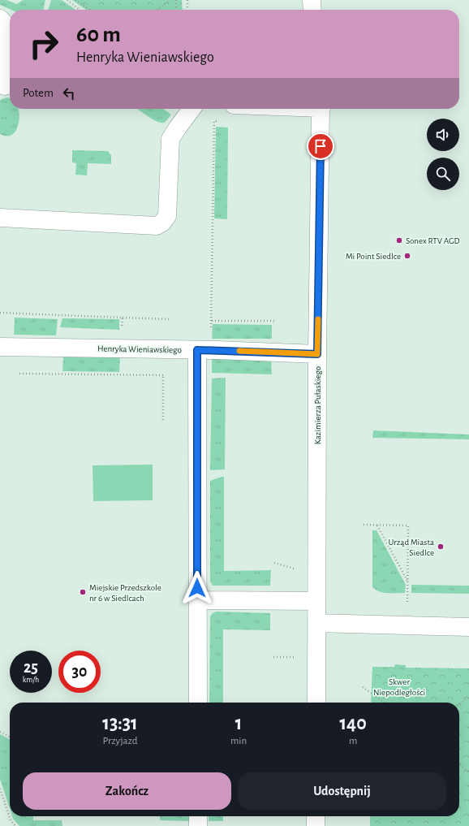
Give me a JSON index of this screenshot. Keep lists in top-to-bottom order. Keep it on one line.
{"streets":{"street":["Henryka Wieniawskiego","Kazimierza Pułaskiego"]},"crossings":[["Henryka Wieniawskiego","Kazimierza Pułaskiego"]],"parks":["Skwer Niepodległości"],"places":["Sonex RTV AGD","Mi Point Siedlce","Urząd Miasta Siedlce","Miejskie Przedszkole nr 6 w Siedlcach"],"page":{"turn":["60 m","Henryka Wieniawskiego"],"then":"Potem","speed":"25 km/h","limit":"30","eta":["13:31","Przyjazd","1","min","140","m"],"buttons":["Zakończ","Udostępnij"]}}
